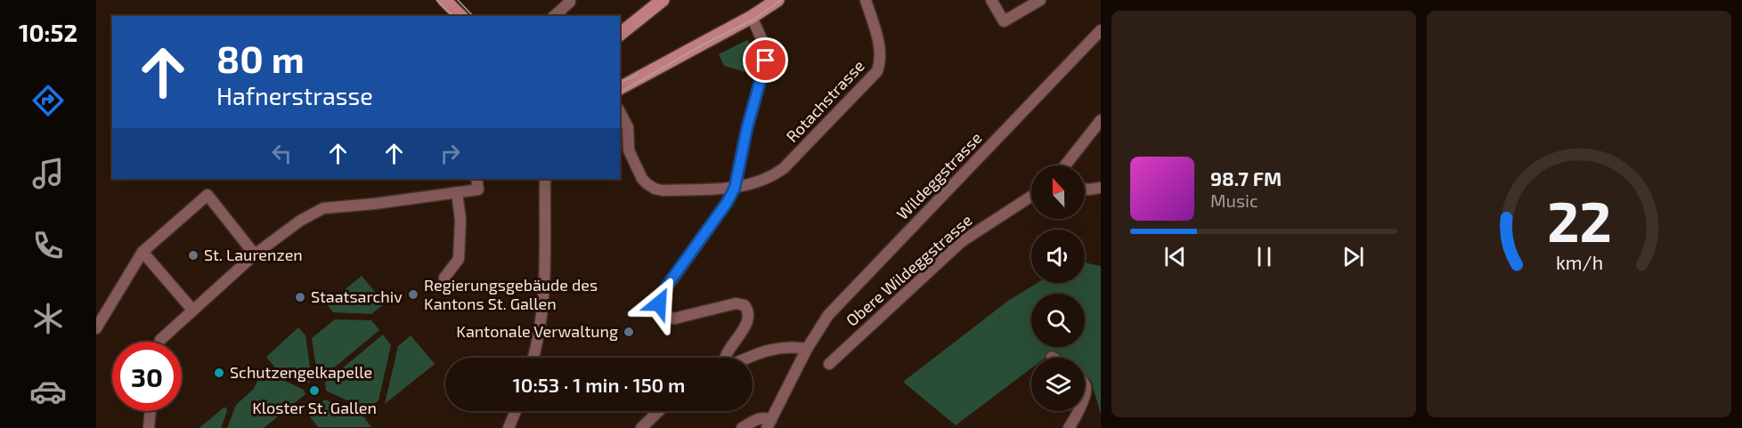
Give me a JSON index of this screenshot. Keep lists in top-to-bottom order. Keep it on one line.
{"streets":{"street":["Rotachstrasse","Wildeggstrasse","Obere Wildeggstrasse"]},"places":["St. Laurenzen","Regierungsgebäude des Kantons St. Gallen","Staatsarchiv","Kantonale Verwaltung","Schutzengelkapelle","Kloster St. Gallen"],"north":"top","page":{"tabs":"10:52","turn":["80 m","Hafnerstrasse"],"song":["98.7 FM","Music"],"limit":"30","trip":"10:53 · 1 min · 150 m","gauge":["22","km/h"]}}
